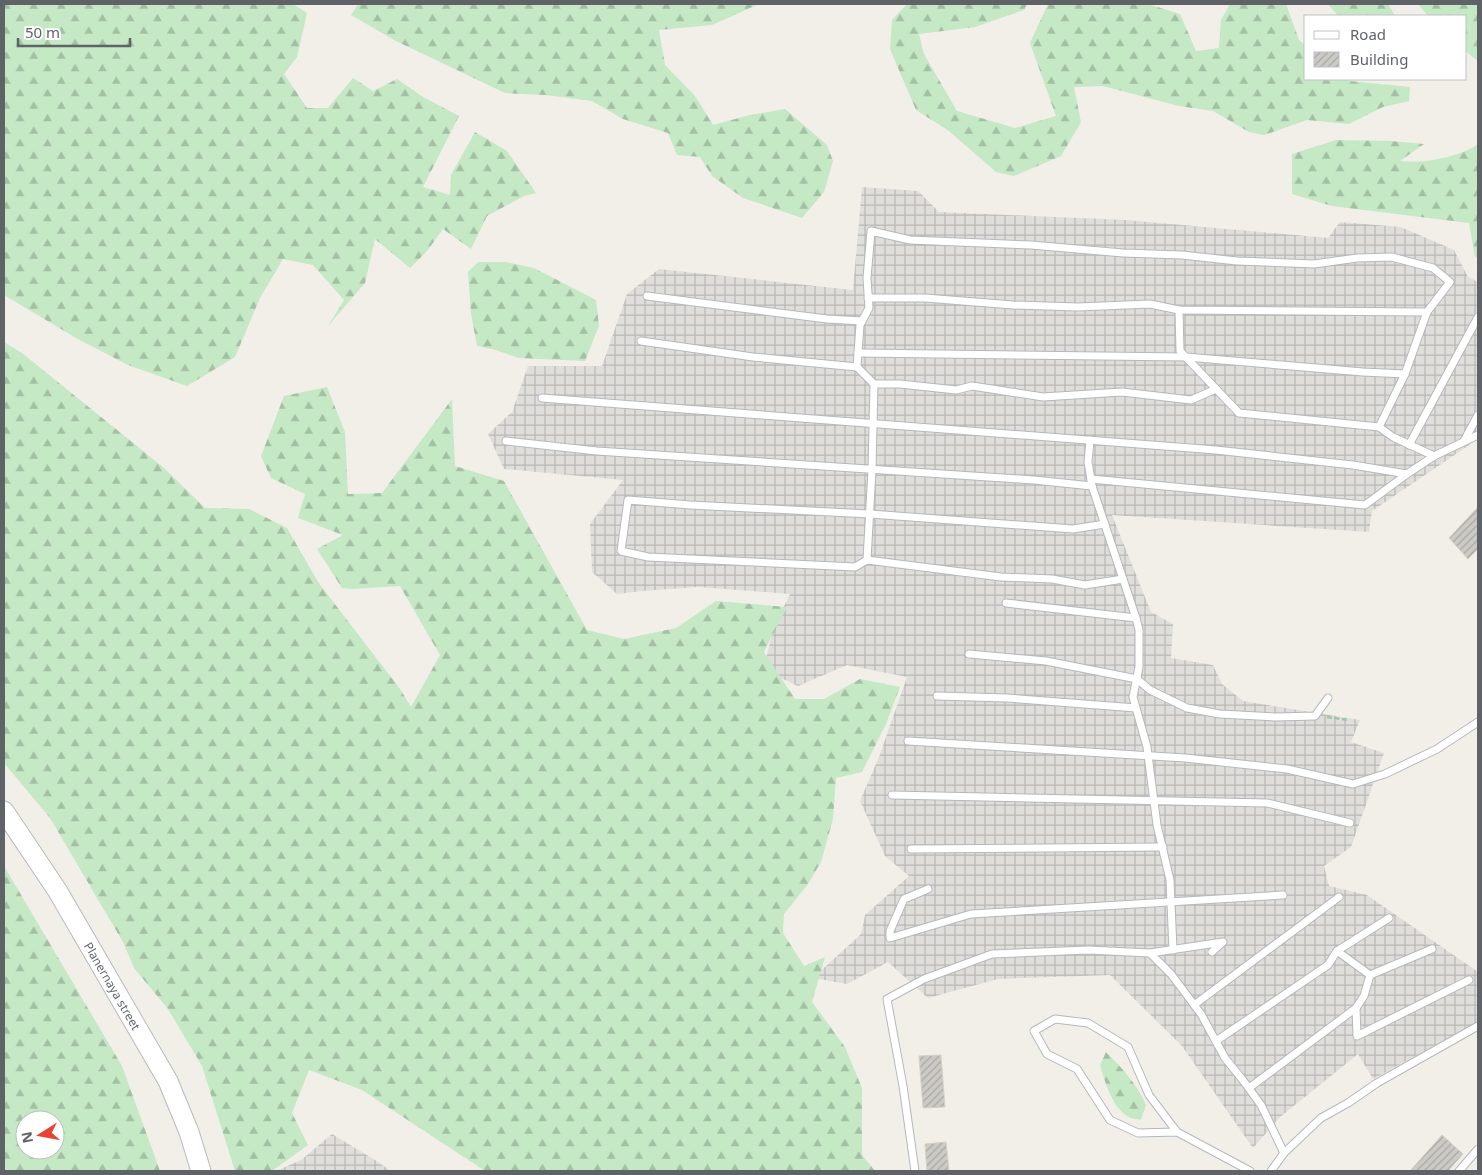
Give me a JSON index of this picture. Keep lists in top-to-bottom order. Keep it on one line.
{"streets":{"main road":["Planernaya street"]},"legend":["Road","Building"],"scale_bar":"50 m","north":"left"}
